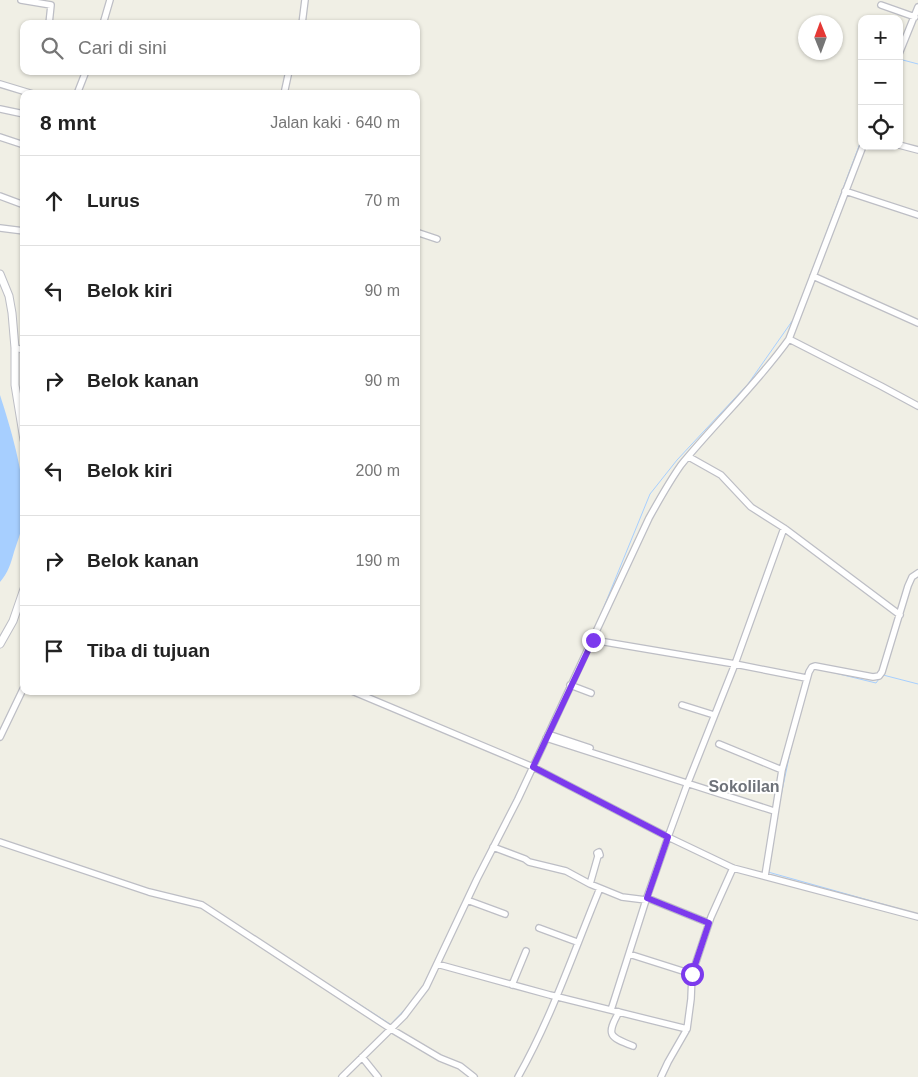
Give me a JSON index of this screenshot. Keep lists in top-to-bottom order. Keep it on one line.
{"districts":["Sokolilan"],"north":"top","page":{"map_buttons":["+","−"],"search":"Cari di sini","heading":["8 mnt","Jalan kaki · 640 m"],"list":[["Lurus","70 m"],["Belok kiri","90 m"],["Belok kanan","90 m"],["Belok kiri","200 m"],["Belok kanan","190 m"],"Tiba di tujuan"]}}
